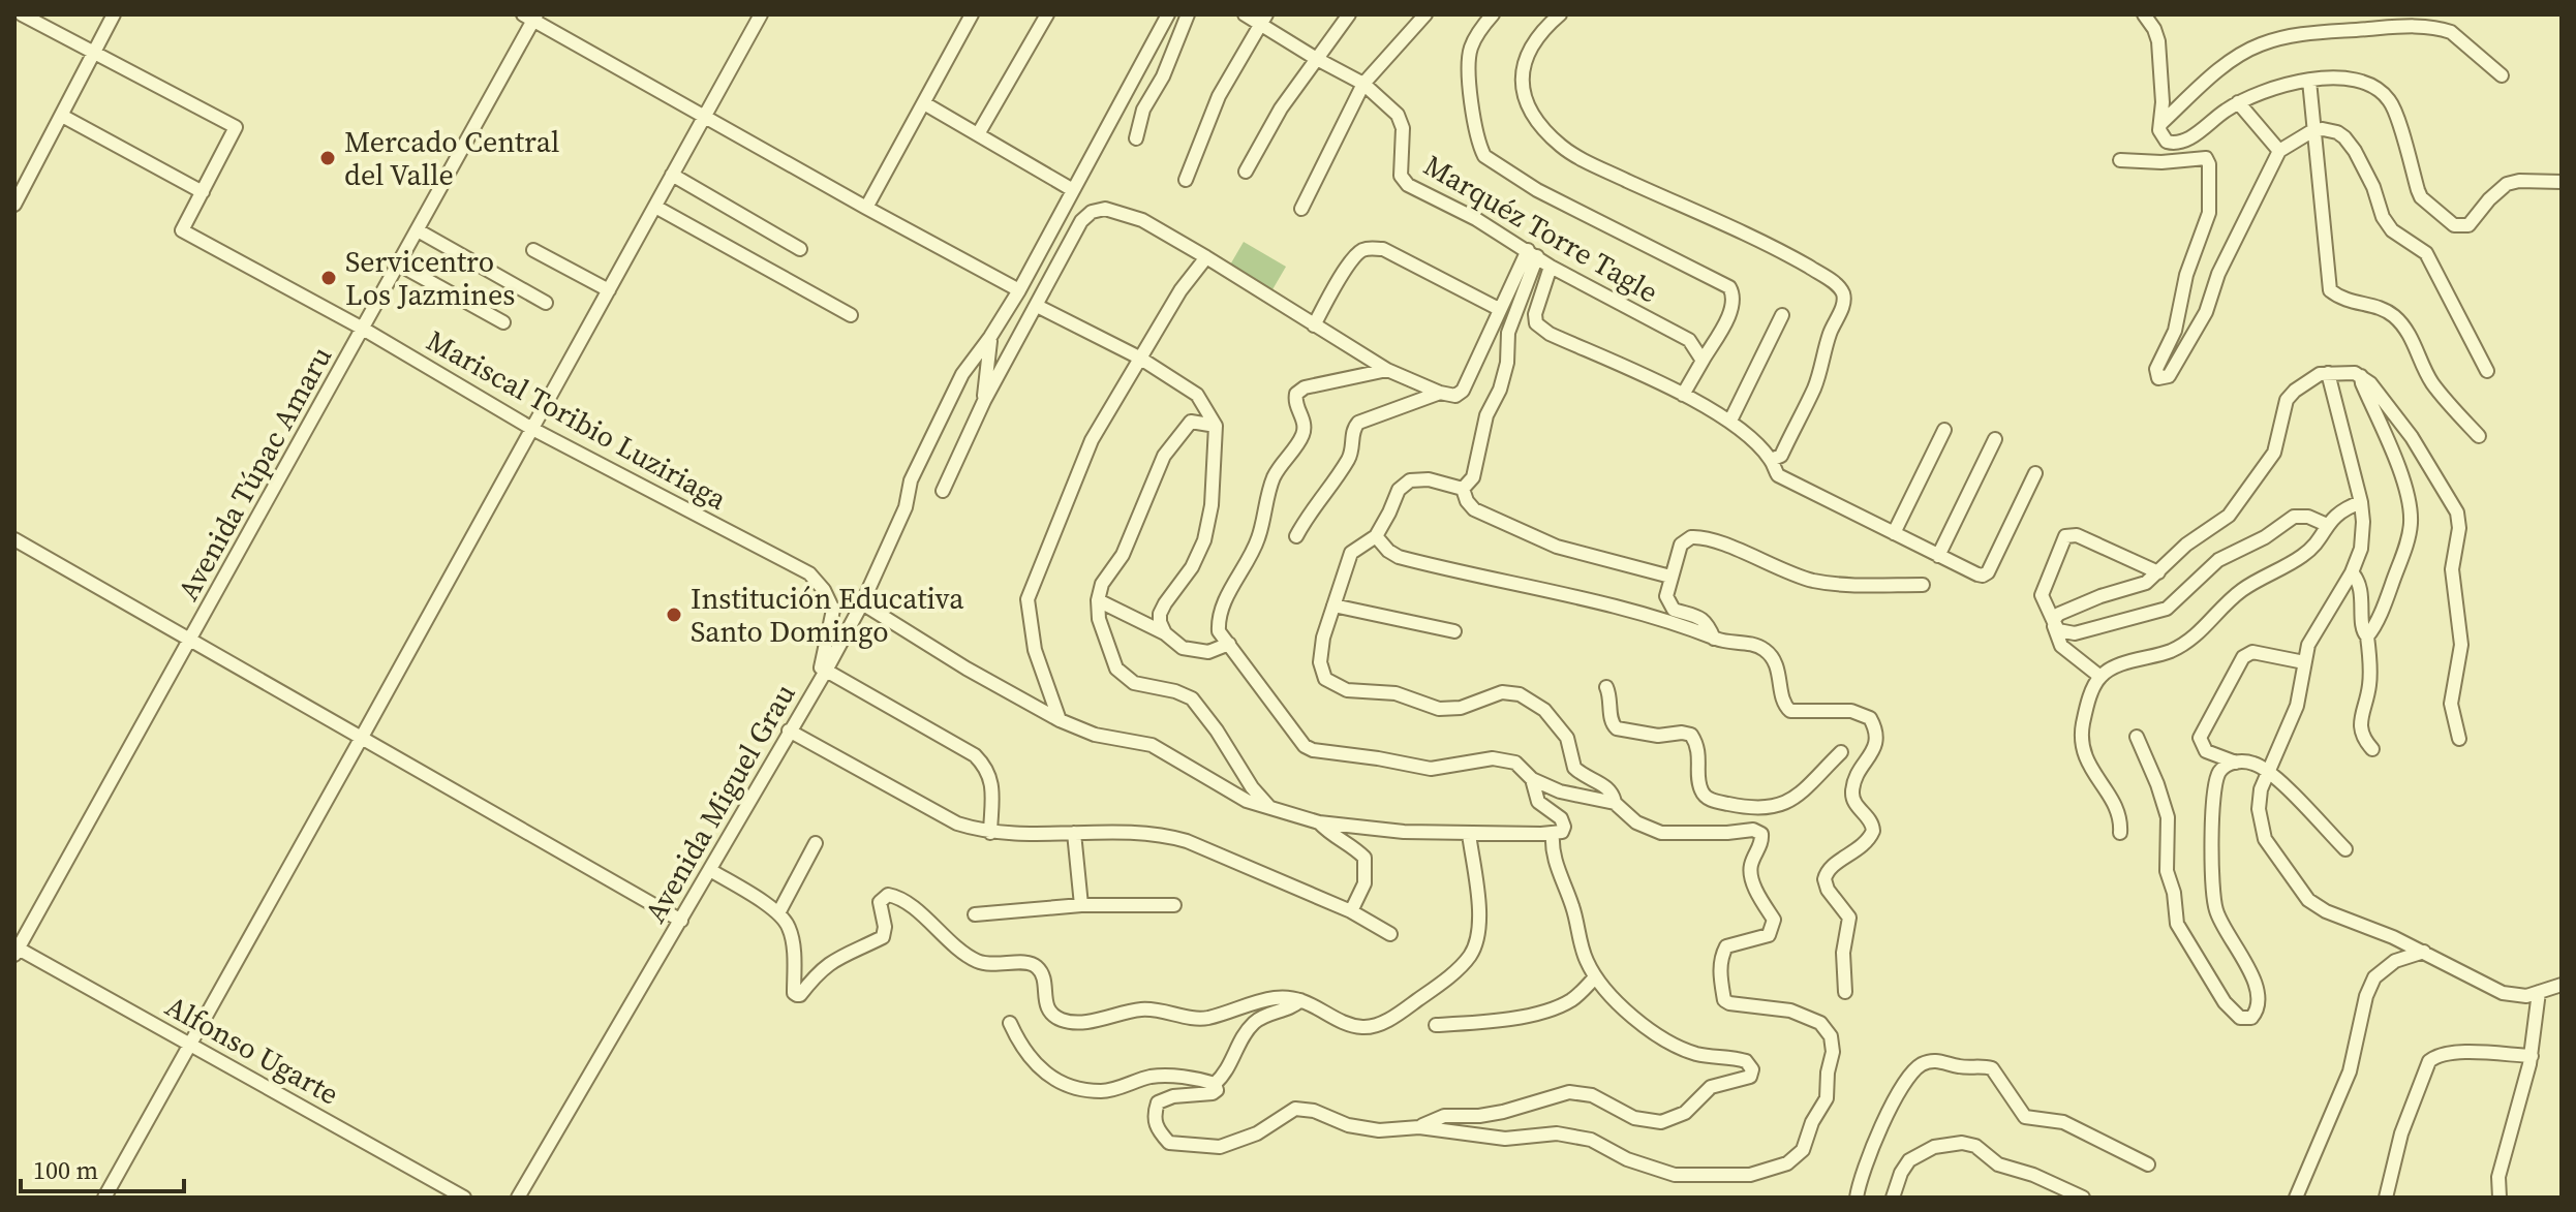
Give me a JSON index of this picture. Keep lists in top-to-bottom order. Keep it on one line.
{"streets":{"street":["Marquéz Torre Tagle","Mariscal Toribio Luziriaga","Avenida Túpac Amaru","Avenida Miguel Grau","Alfonso Ugarte"]},"crossings":[["Mariscal Toribio Luziriaga","Avenida Túpac Amaru"],["Mariscal Toribio Luziriaga","Avenida Miguel Grau"],["Avenida Túpac Amaru","Alfonso Ugarte"]],"places":["Mercado Central del Valle","Servicentro Los Jazmines","Institución Educativa Santo Domingo"],"scale_bar":"100 m"}
